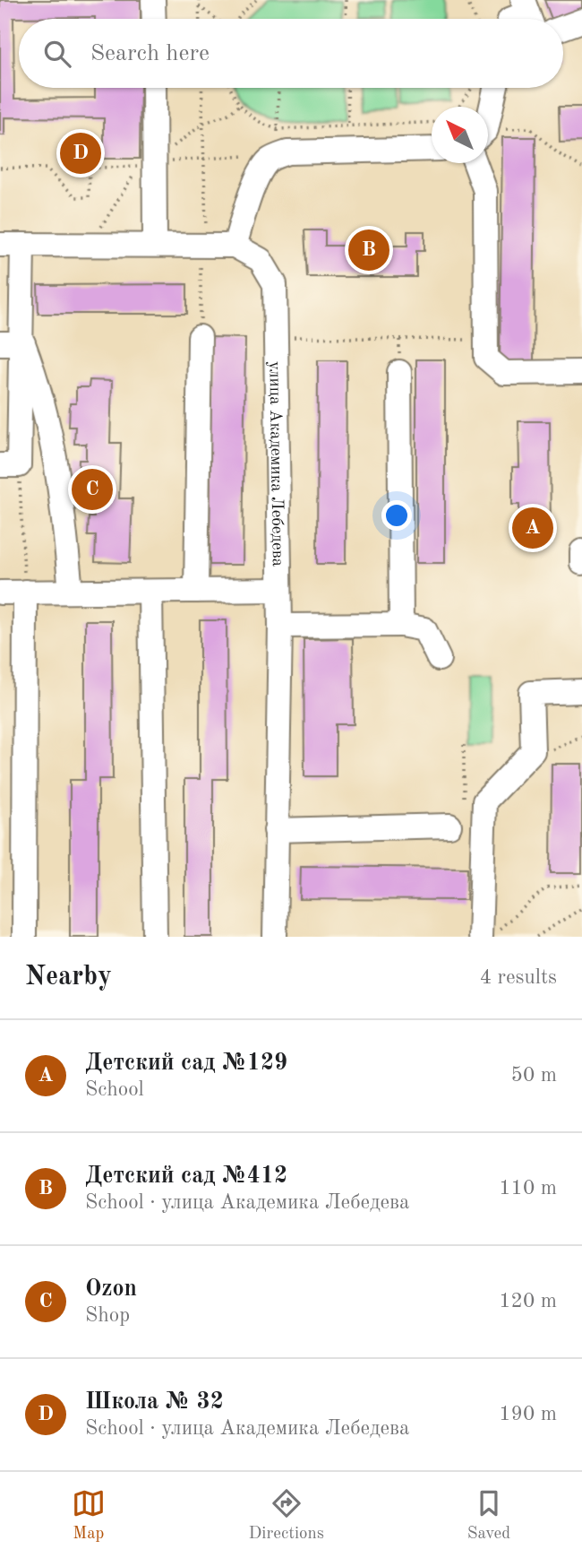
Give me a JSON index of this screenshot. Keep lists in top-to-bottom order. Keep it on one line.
{"streets":{"street":["улица Академика Лебедева"]},"north":"top left","page":{"search":"Search here","pins":["D","B","C","A"],"heading":["Nearby","4 results"],"list":[{"mark":"A","name":"Детский сад №129","note":"School","value":"50 m"},{"mark":"B","name":"Детский сад №412","note":"School · улица Академика Лебедева","value":"110 m"},{"mark":"C","name":"Ozon","note":"Shop","value":"120 m"},{"mark":"D","name":"Школа № 32","note":"School · улица Академика Лебедева","value":"190 m"}],"nav":["Map","Directions","Saved"]}}
